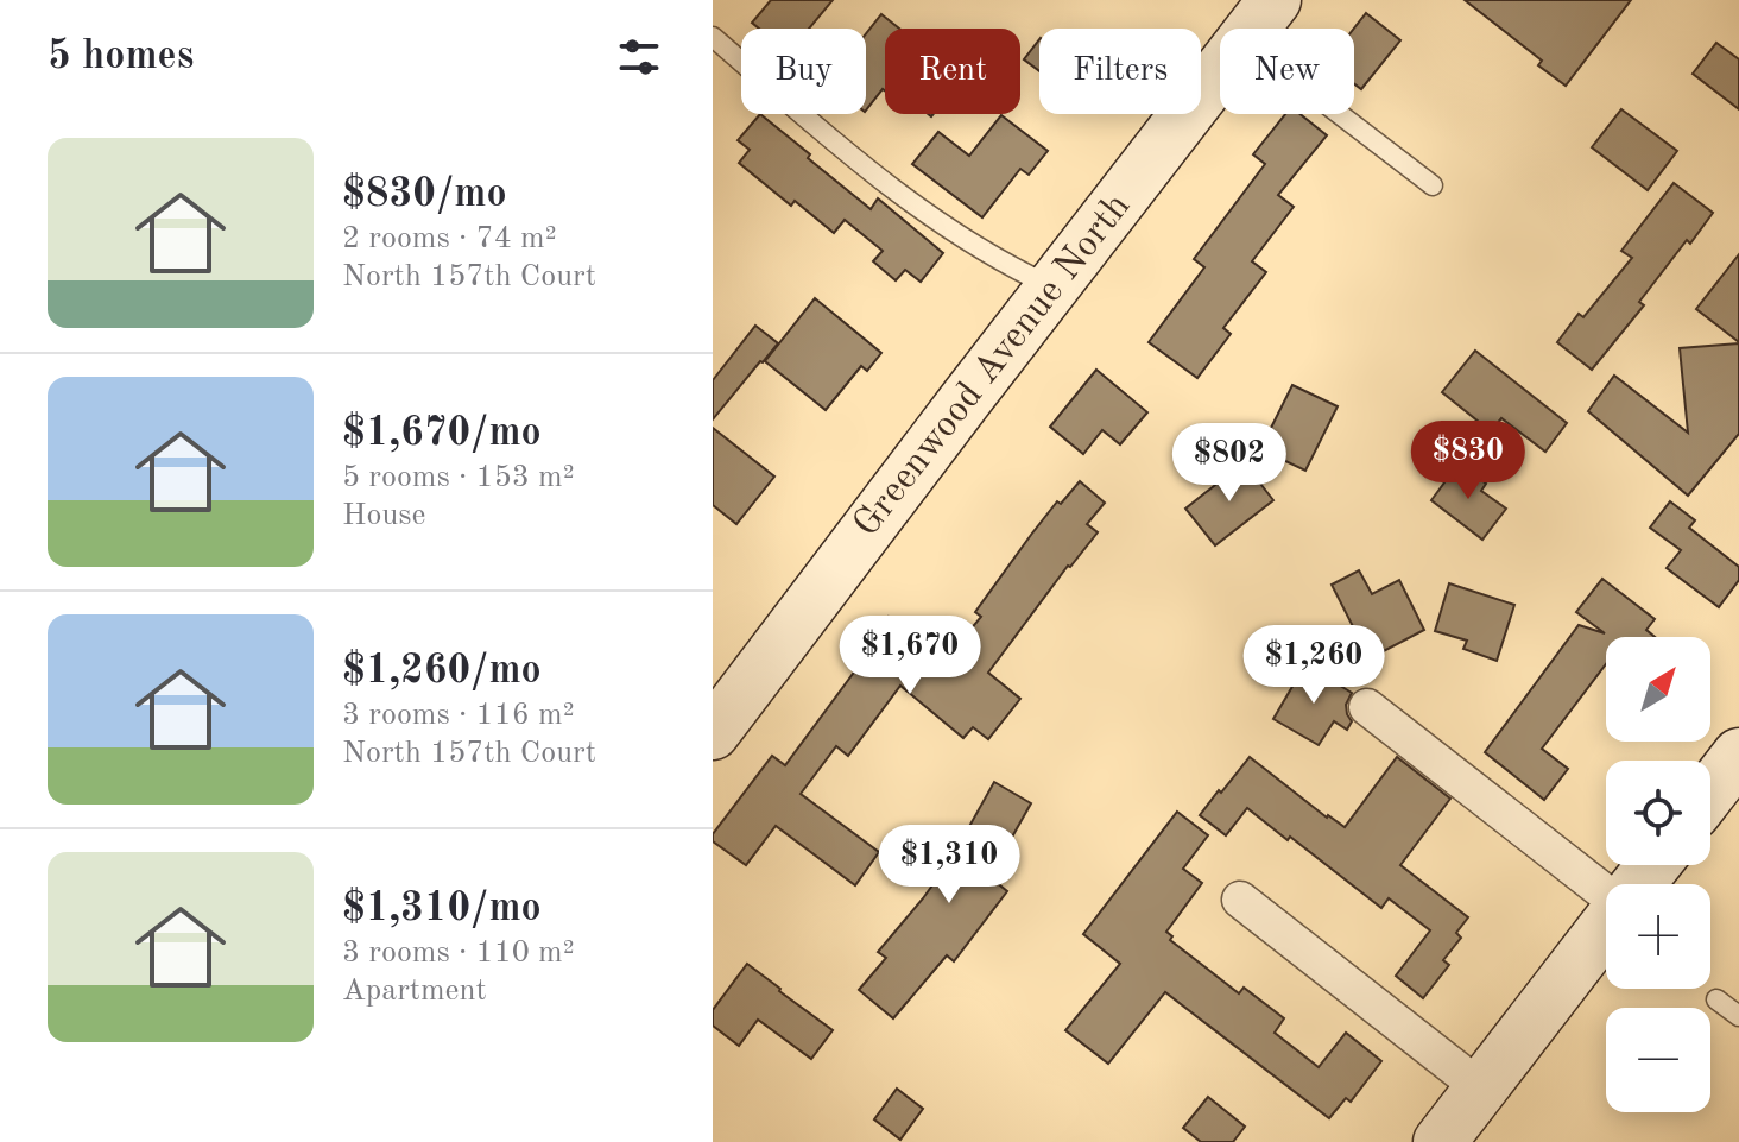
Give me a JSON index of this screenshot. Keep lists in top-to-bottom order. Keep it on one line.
{"streets":{"street":["Greenwood Avenue North"]},"north":"top right","page":{"heading":"5 homes","chip":["Buy","Rent","Filters","New"],"list":[{"name":"$830/mo","note":"2 rooms · 74 m² · North 157th Court"},{"name":"$1,670/mo","note":"5 rooms · 153 m² · House"},{"name":"$1,260/mo","note":"3 rooms · 116 m² · North 157th Court"},{"name":"$1,310/mo","note":"3 rooms · 110 m² · Apartment"}],"price":["$830","$802","$1,670","$1,260","$1,310"],"map_buttons":["+","−"]}}
